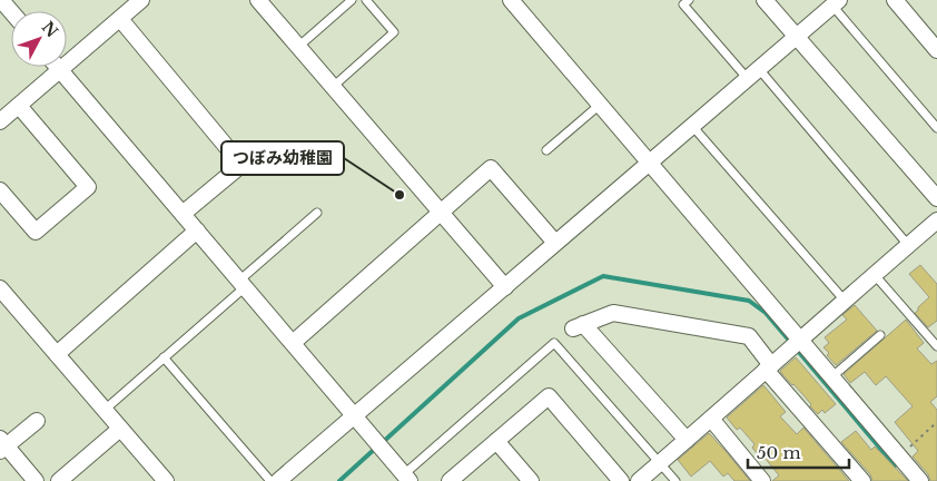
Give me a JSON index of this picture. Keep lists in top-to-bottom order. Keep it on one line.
{"places":["つぼみ幼稚園"],"scale_bar":"50 m","north":"top right"}
